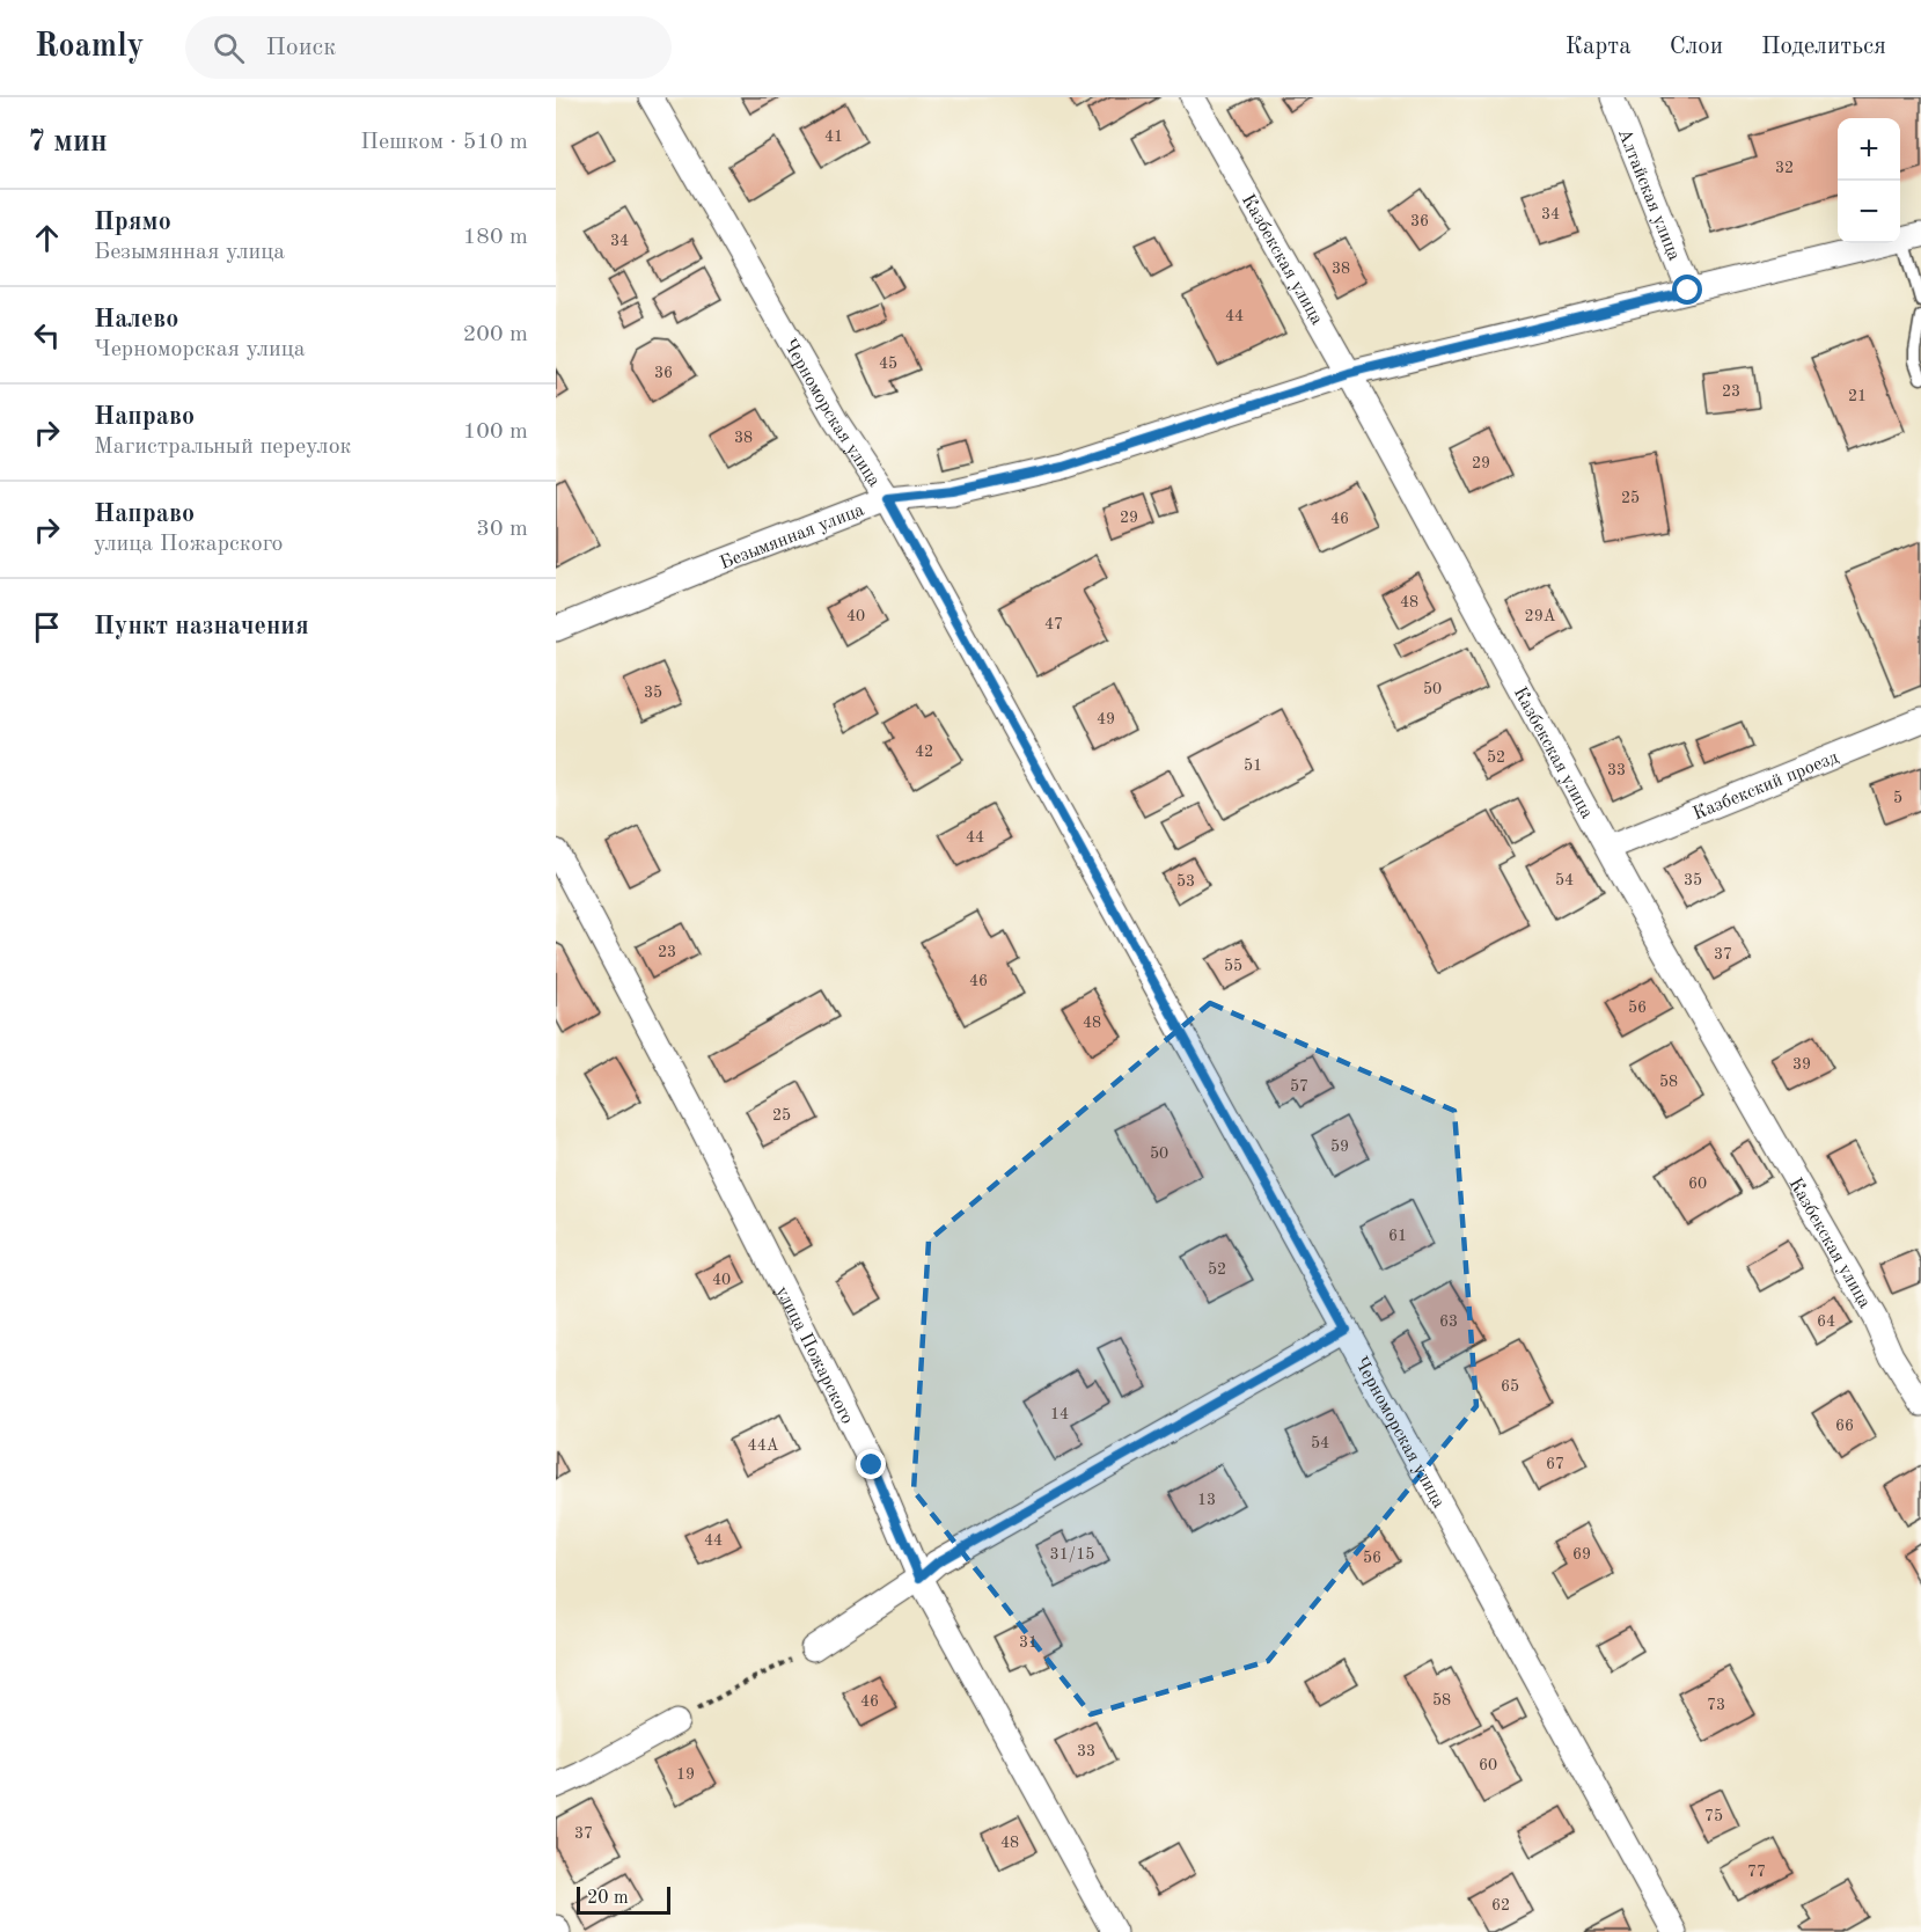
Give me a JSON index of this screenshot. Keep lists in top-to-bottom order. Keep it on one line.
{"streets":{"street":["Алтайская улица","Казбекская улица","Черноморская улица","Безымянная улица","Казбекский проезд","улица Пожарского"]},"crossings":[["Алтайская улица","Безымянная улица"],["Казбекская улица","Безымянная улица"],["Казбекская улица","Казбекский проезд"],["Черноморская улица","Безымянная улица"]],"house_numbers":["41","32","34","36","34","38","44","45","36","23","21","38","29","25","29","46","48","40","29А","47","50","35","49","42","52","51","33","5","44","54","35","53","23","37","55","46","56","48","39","58","57","25","59","50","60","61","52","40","63","64","65","14","66","54","44А","67","13","44","31/15","69","56","31","58","46","73","33","60","19","75","37","48","77","62"],"scale_bar":"20 m","page":{"header":"Roamly","search":"Поиск","nav":["Карта","Слои","Поделиться"],"heading":["7 мин","Пешком · 510 m"],"map_buttons":["+","−"],"list":[["Прямо","Безымянная улица","180 m"],["Налево","Черноморская улица","200 m"],["Направо","Магистральный переулок","100 m"],["Направо","улица Пожарского","30 m"],"Пункт назначения"],"scale":"20 m"}}
